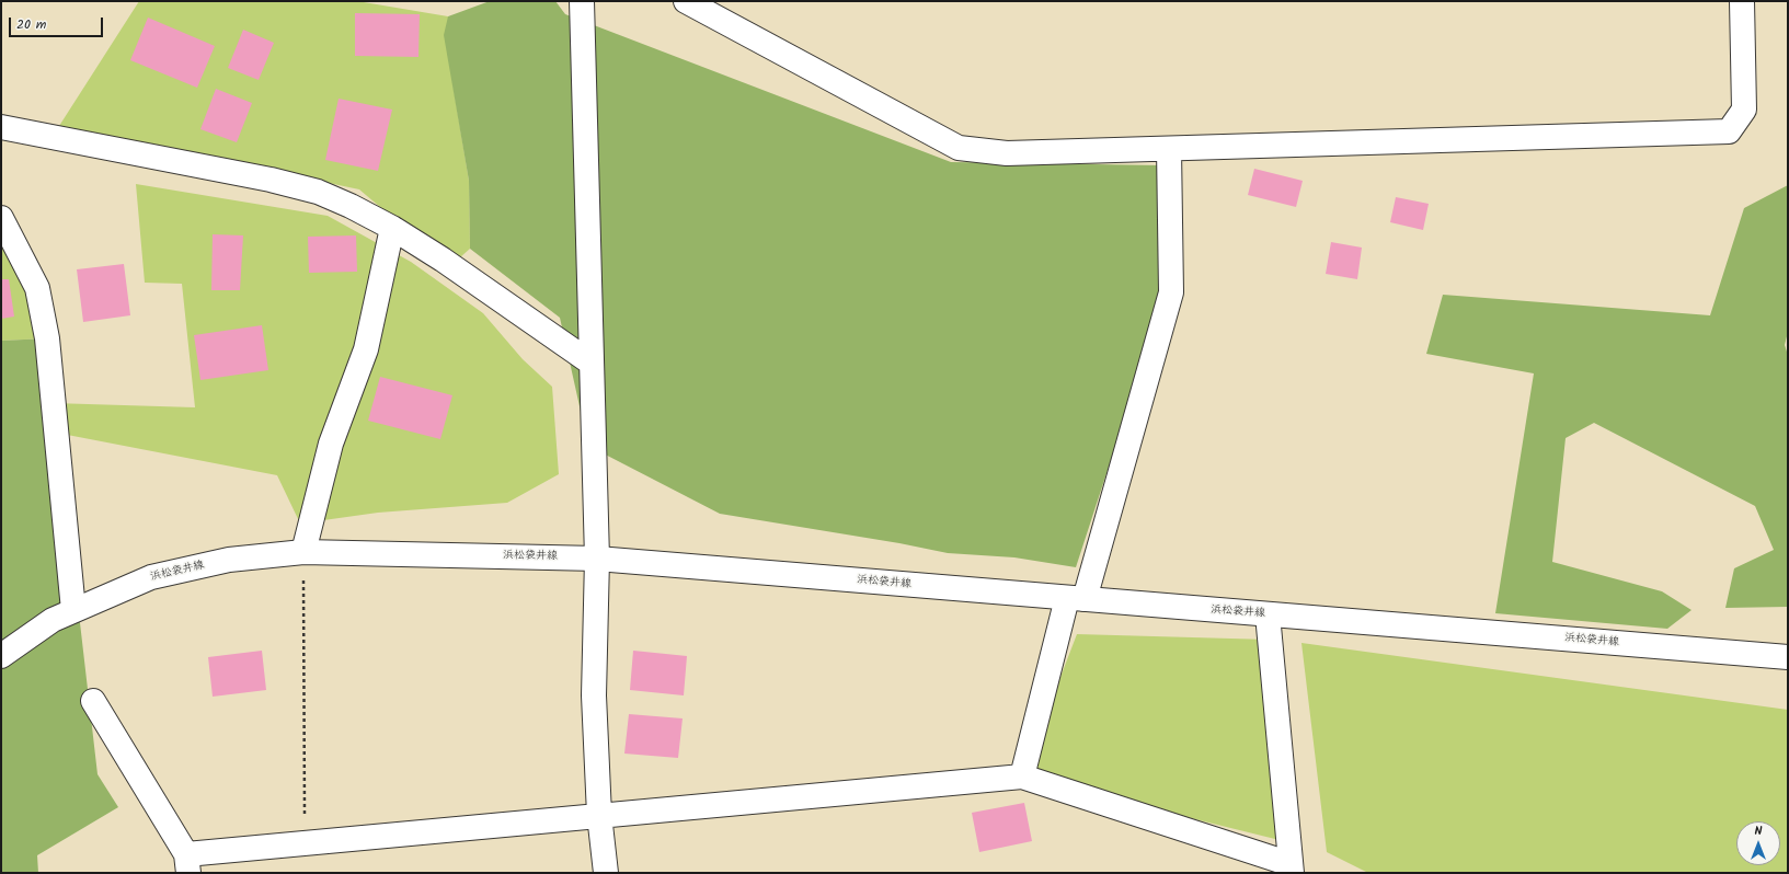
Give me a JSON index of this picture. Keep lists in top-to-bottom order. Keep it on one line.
{"streets":{"street":["浜松袋井線"]},"scale_bar":"20 m","north":"top"}
